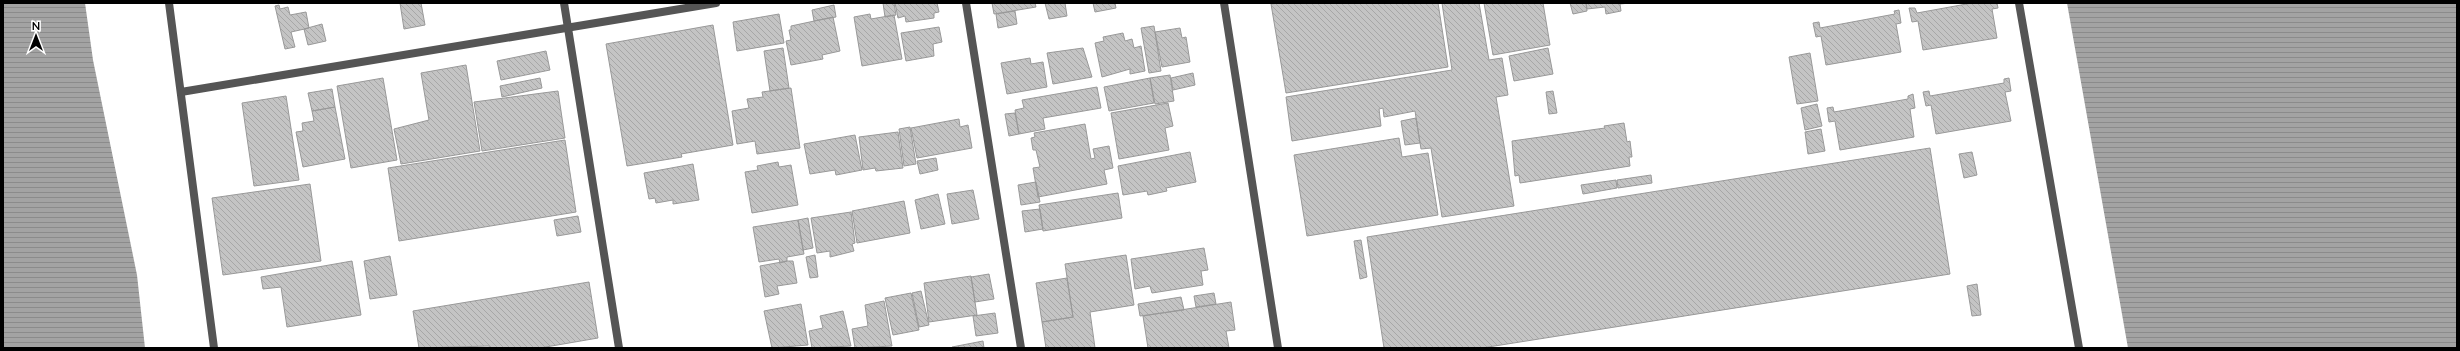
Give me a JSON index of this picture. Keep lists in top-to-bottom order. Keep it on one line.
{"north":"top"}
